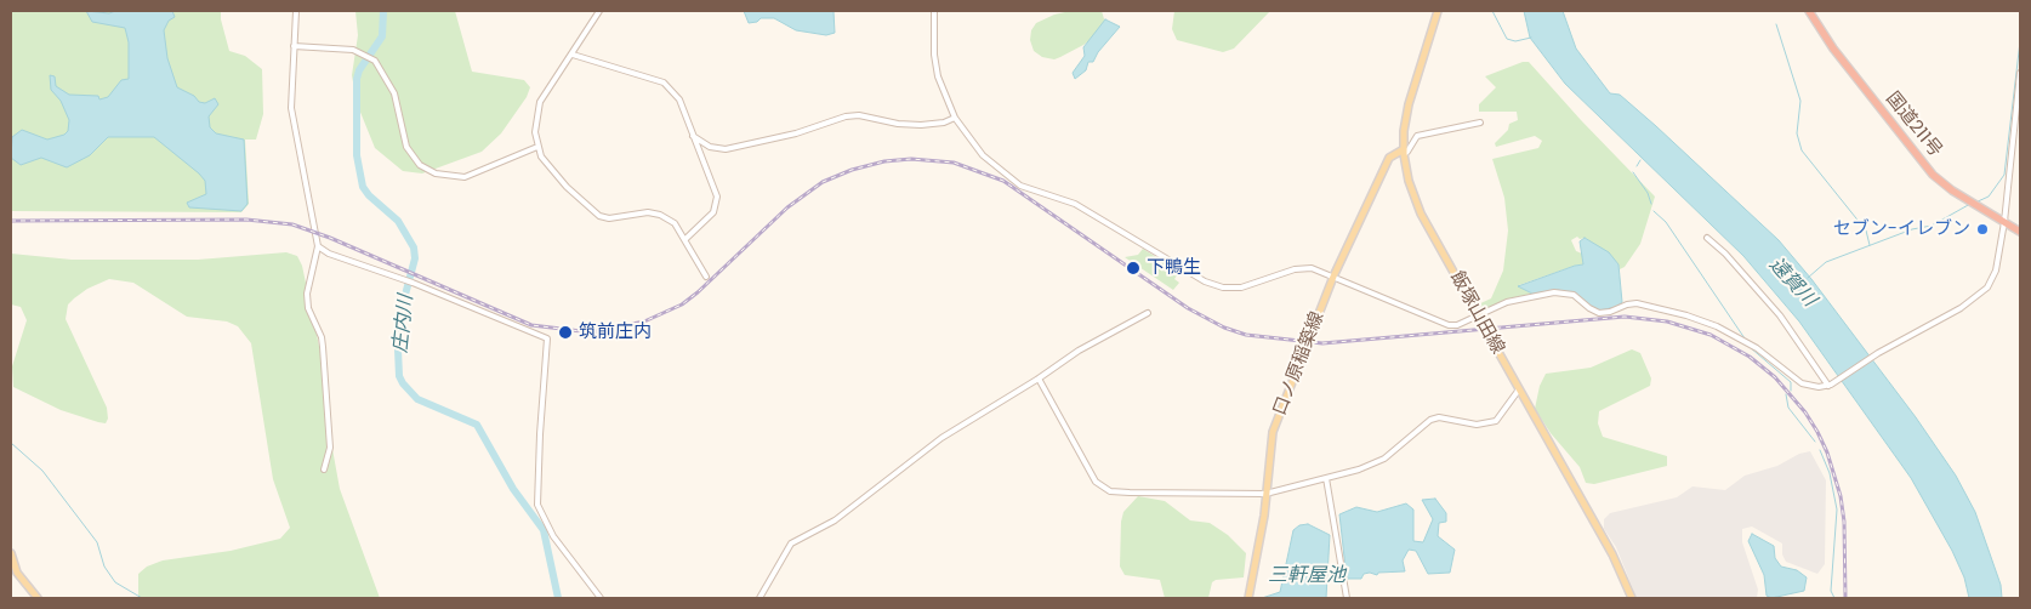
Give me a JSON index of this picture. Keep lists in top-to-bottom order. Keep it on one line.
{"streets":{"highway":["国道211号"],"main road":["飯塚山田線","口ノ原稲築線"]},"crossings":[["飯塚山田線","口ノ原稲築線"]],"water":["遠賀川","庄内川","三軒屋池"],"places":["セブン-イレブン","下鴨生","筑前庄内"]}
